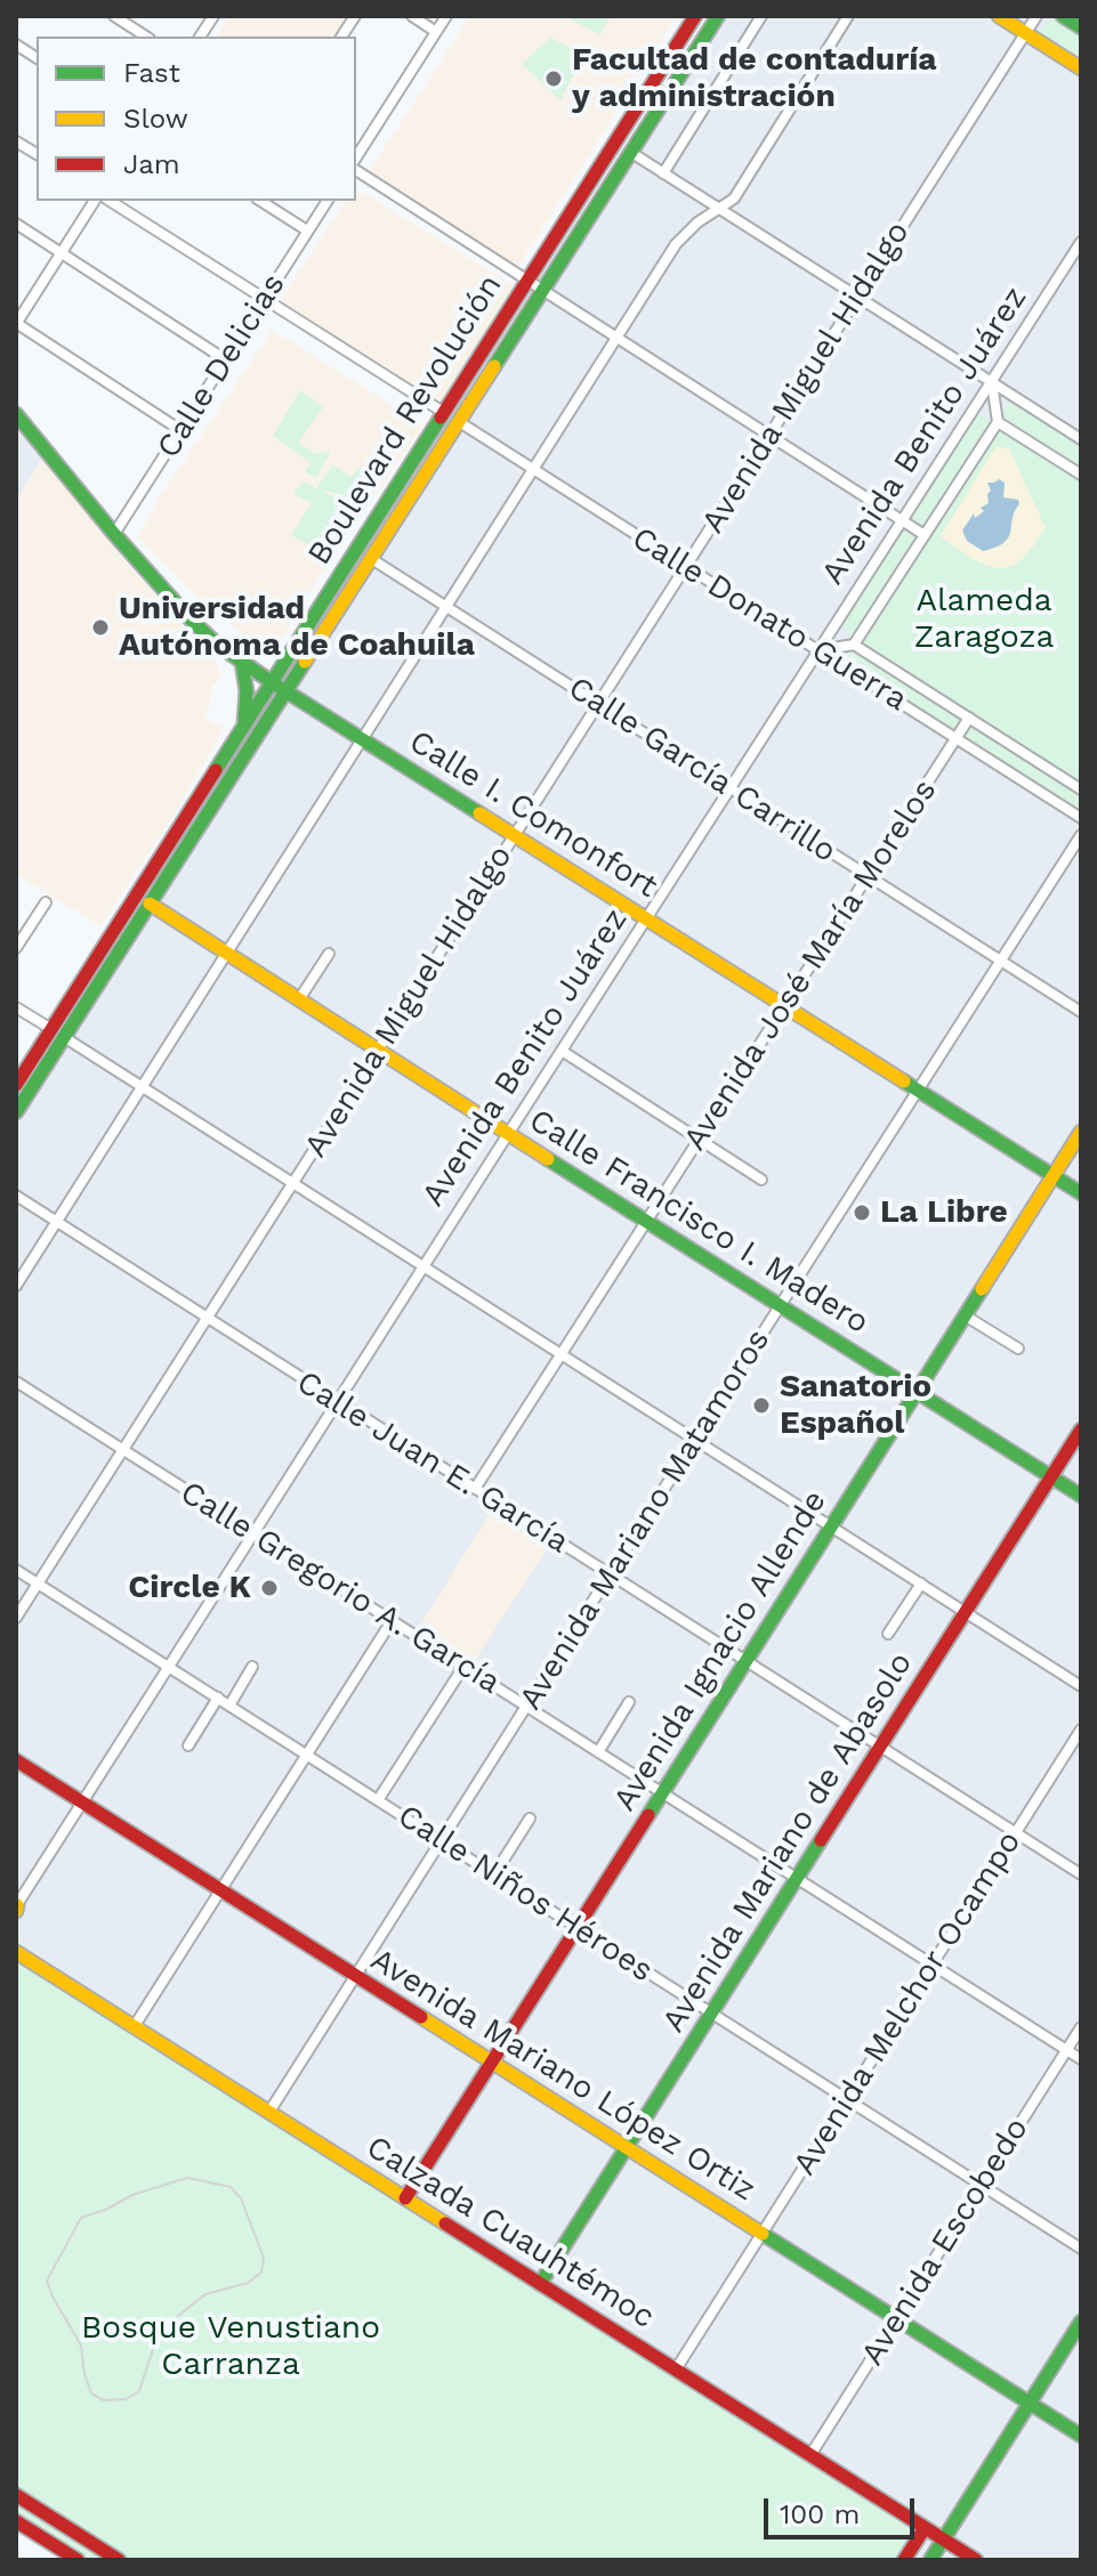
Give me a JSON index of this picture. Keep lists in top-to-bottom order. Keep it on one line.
{"streets":{"main road":["Boulevard Revolución","Calle I. Comonfort","Calle Francisco I. Madero","Avenida Ignacio Allende","Avenida Mariano de Abasolo","Avenida Mariano López Ortiz","Calzada Cuauhtémoc"],"street":["Calle Delicias","Avenida Miguel Hidalgo","Avenida Benito Juárez","Calle Donato Guerra","Calle García Carrillo","Avenida José María Morelos","Calle Juan E. García","Avenida Mariano Matamoros","Calle Gregorio A. García","Calle Niños Héroes","Avenida Melchor Ocampo","Avenida Escobedo"]},"crossings":[["Calle Delicias","Calle I. Comonfort"],["Avenida Miguel Hidalgo","Calle Donato Guerra"],["Avenida Miguel Hidalgo","Calle García Carrillo"],["Avenida Miguel Hidalgo","Calle I. Comonfort"],["Avenida Miguel Hidalgo","Calle Francisco I. Madero"],["Avenida Miguel Hidalgo","Calle Juan E. García"],["Avenida Miguel Hidalgo","Calle Gregorio A. García"],["Avenida Miguel Hidalgo","Calle Niños Héroes"],["Boulevard Revolución","Calle I. Comonfort"],["Avenida Benito Juárez","Calle Donato Guerra"],["Avenida Benito Juárez","Calle García Carrillo"],["Avenida Benito Juárez","Calle I. Comonfort"],["Avenida Benito Juárez","Calle Francisco I. Madero"],["Avenida Benito Juárez","Calle Juan E. García"],["Avenida Benito Juárez","Calle Gregorio A. García"],["Avenida Benito Juárez","Calle Niños Héroes"],["Avenida Benito Juárez","Avenida Mariano López Ortiz"],["Calle Donato Guerra","Avenida José María Morelos"],["Calle García Carrillo","Avenida José María Morelos"],["Calle García Carrillo","Avenida Mariano Matamoros"],["Calle I. Comonfort","Avenida José María Morelos"],["Calle I. Comonfort","Avenida Mariano Matamoros"],["Calle I. Comonfort","Avenida Ignacio Allende"],["Avenida José María Morelos","Calle Francisco I. Madero"],["Avenida José María Morelos","Calle Juan E. García"],["Calle Francisco I. Madero","Avenida Mariano Matamoros"],["Calle Francisco I. Madero","Avenida Ignacio Allende"],["Calle Francisco I. Madero","Avenida Mariano de Abasolo"],["Calle Juan E. García","Avenida Mariano Matamoros"],["Calle Juan E. García","Avenida Ignacio Allende"],["Calle Juan E. García","Avenida Mariano de Abasolo"],["Calle Juan E. García","Avenida Melchor Ocampo"],["Avenida Mariano Matamoros","Calle Gregorio A. García"],["Avenida Mariano Matamoros","Calle Niños Héroes"],["Avenida Mariano Matamoros","Avenida Mariano López Ortiz"],["Avenida Mariano Matamoros","Calzada Cuauhtémoc"],["Calle Gregorio A. García","Avenida Ignacio Allende"],["Calle Gregorio A. García","Avenida Mariano de Abasolo"],["Calle Gregorio A. García","Avenida Melchor Ocampo"],["Calle Gregorio A. García","Avenida Escobedo"],["Avenida Ignacio Allende","Calle Niños Héroes"],["Avenida Ignacio Allende","Avenida Mariano López Ortiz"],["Avenida Ignacio Allende","Calzada Cuauhtémoc"],["Avenida Mariano de Abasolo","Calle Niños Héroes"],["Avenida Mariano de Abasolo","Avenida Mariano López Ortiz"],["Avenida Mariano de Abasolo","Calzada Cuauhtémoc"],["Calle Niños Héroes","Avenida Melchor Ocampo"],["Calle Niños Héroes","Avenida Escobedo"],["Avenida Melchor Ocampo","Avenida Mariano López Ortiz"],["Avenida Melchor Ocampo","Calzada Cuauhtémoc"],["Avenida Mariano López Ortiz","Avenida Escobedo"],["Calzada Cuauhtémoc","Avenida Escobedo"]],"parks":["Alameda Zaragoza","Bosque Venustiano Carranza"],"places":["Facultad de contaduría y administración","Universidad Autónoma de Coahuila","La Libre","Sanatorio Español","Circle K"],"legend":["Fast","Slow","Jam"],"scale_bar":"100 m"}
